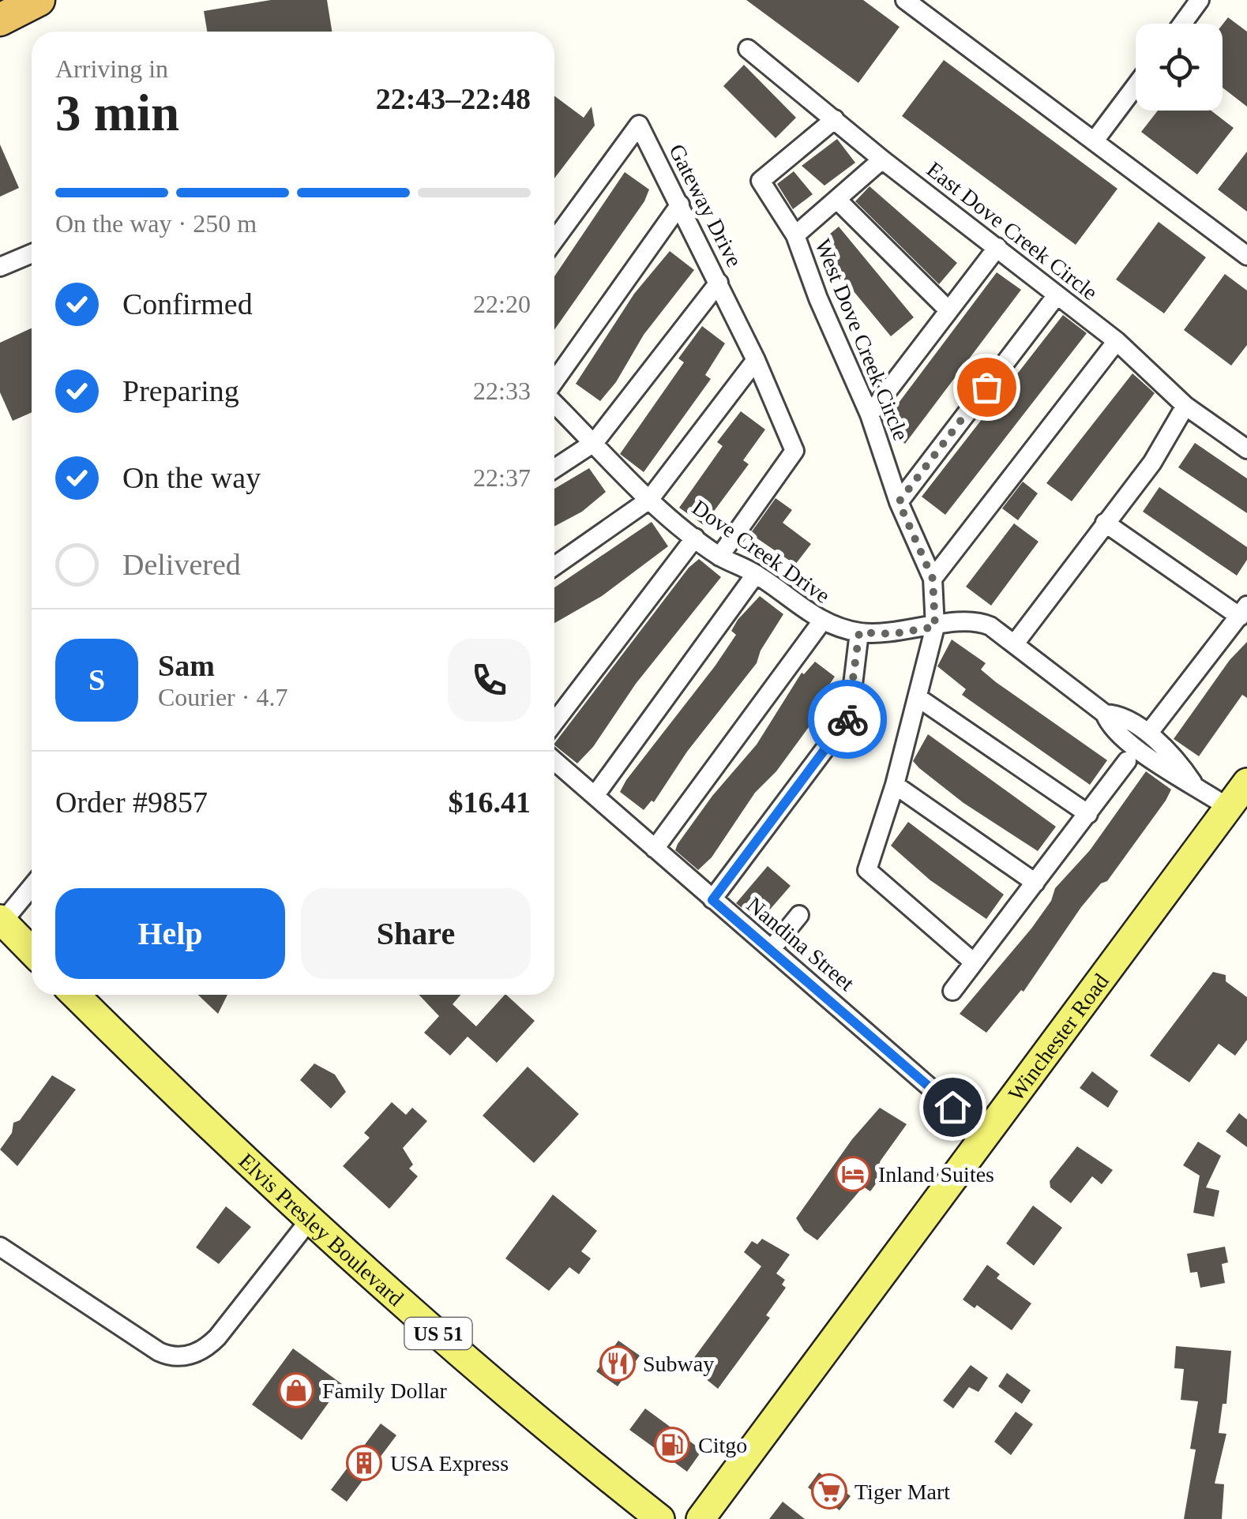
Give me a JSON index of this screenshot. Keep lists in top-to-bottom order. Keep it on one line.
{"streets":{"main road":["Winchester Road","Elvis Presley Boulevard","US 51"],"street":["Gateway Drive","East Dove Creek Circle","West Dove Creek Circle","Dove Creek Drive","Nandina Street"]},"crossings":[["Gateway Drive","Dove Creek Drive"],["East Dove Creek Circle","West Dove Creek Circle"],["West Dove Creek Circle","Dove Creek Drive"]],"places":{"hotel":["Inland Suites"],"restaurant":["Subway"],"shop":["Family Dollar"],"fuel station":["Citgo"],"building":["USA Express"],"supermarket":["Tiger Mart"]},"page":{"heading":["3 min","Arriving in","22:43–22:48"],"panel":["Sam","Courier · 4.7","Order #9857","$16.41"],"bar":"On the way · 250 m","list":[["Confirmed","22:20"],["Preparing","22:33"],["On the way","22:37"],"Delivered"],"round":"S","buttons":["Help","Share"]}}
